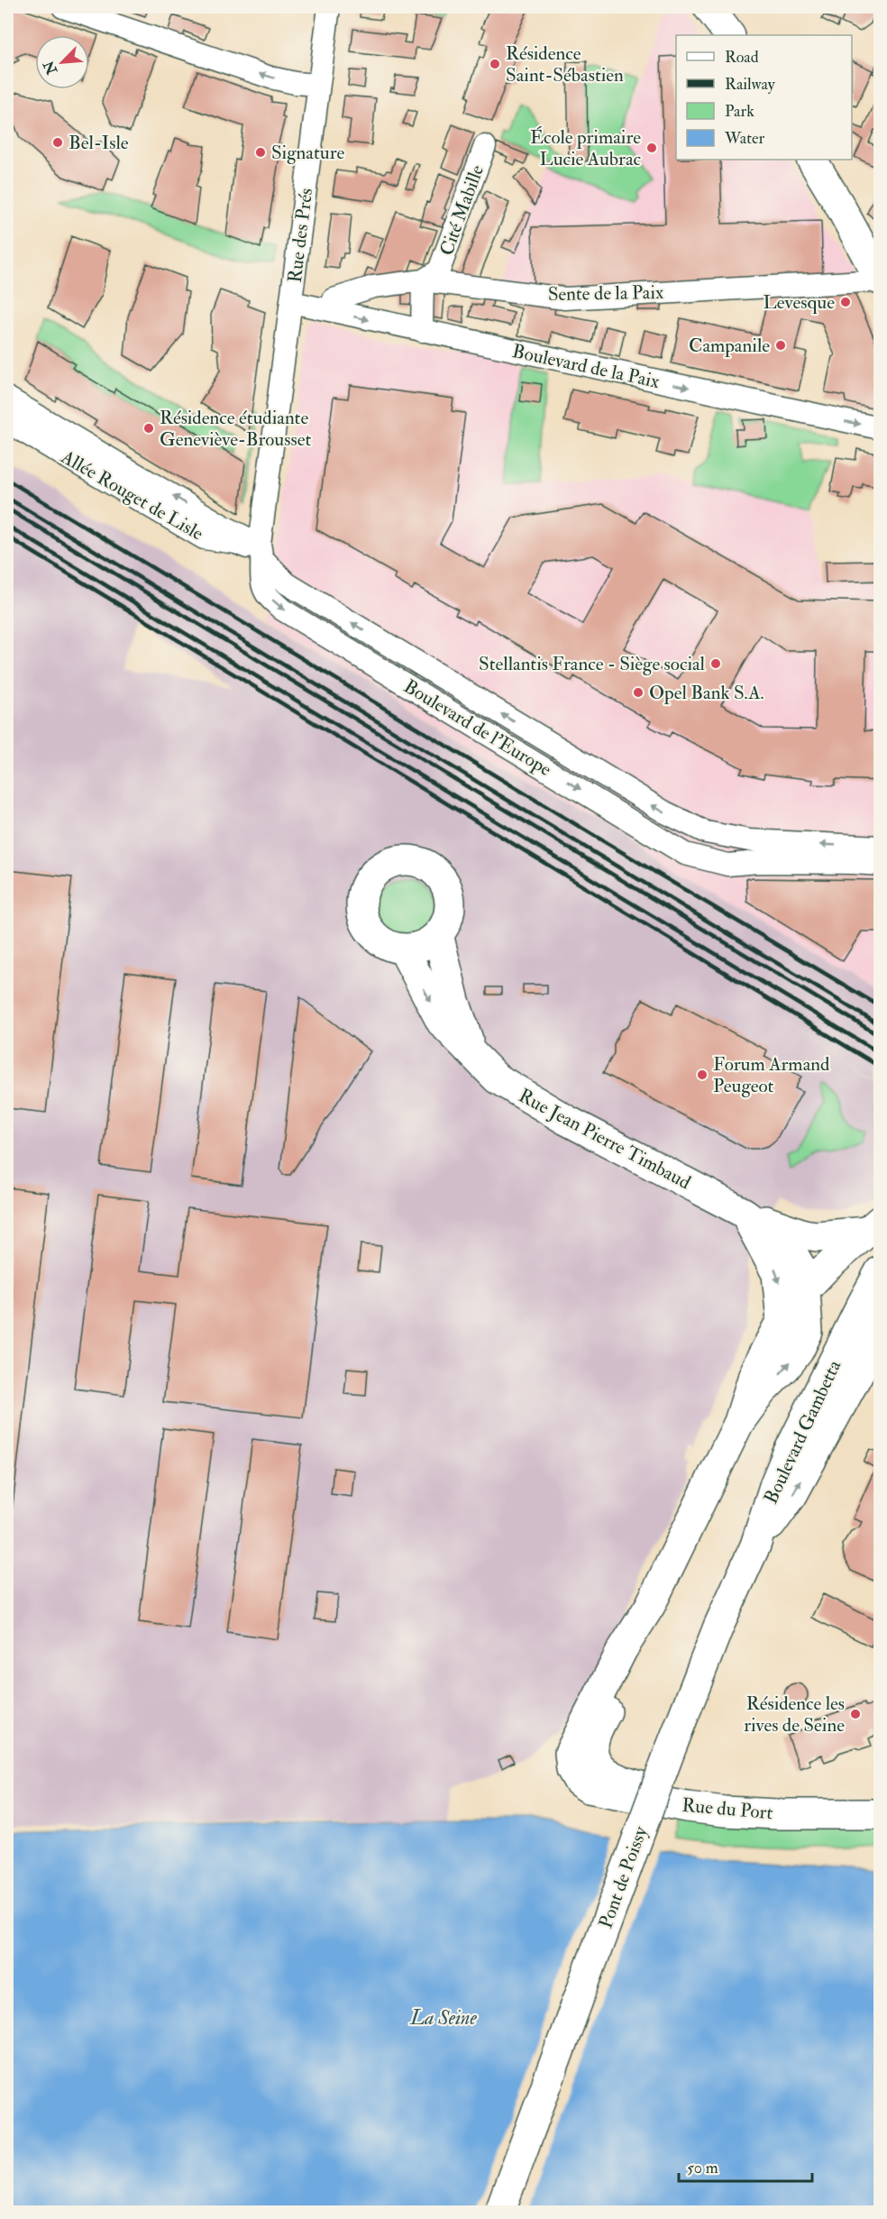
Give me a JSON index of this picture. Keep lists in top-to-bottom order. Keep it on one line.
{"streets":{"main road":["Rue Jean Pierre Timbaud","Boulevard Gambetta","Rue du Port","Pont de Poissy"],"street":["Cité Mabille","Rue des Prés","Sente de la Paix","Boulevard de la Paix","Allée Rouget de Lisle","Boulevard de l'Europe"]},"crossings":[["Cité Mabille","Sente de la Paix"],["Rue des Prés","Boulevard de la Paix"],["Rue des Prés","Allée Rouget de Lisle"],["Rue des Prés","Boulevard de l'Europe"],["Allée Rouget de Lisle","Boulevard de l'Europe"],["Boulevard Gambetta","Pont de Poissy"]],"one_way":["Boulevard de la Paix"],"water":["La Seine"],"places":["Résidence Saint-Sébastien","Bel-Isle","École primaire Lucie Aubrac","Signature","Levesque","Campanile","Résidence étudiante Geneviève-Brousset","Stellantis France - Siège social","Opel Bank S.A.","Forum Armand Peugeot","Résidence les rives de Seine"],"legend":["Road","Railway","Park","Water"],"scale_bar":"50 m","north":"bottom left"}
